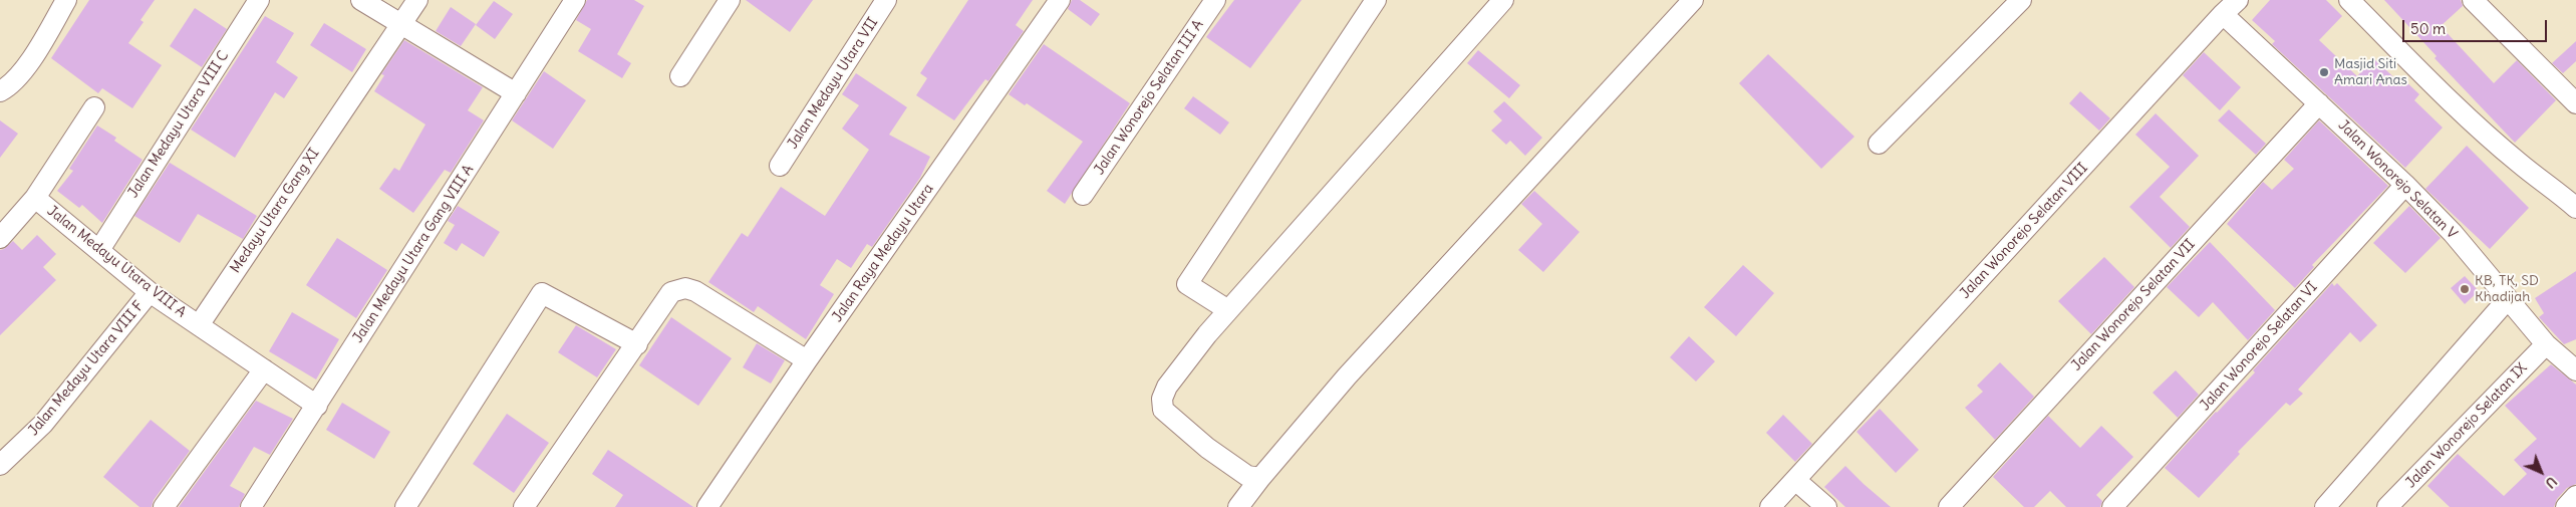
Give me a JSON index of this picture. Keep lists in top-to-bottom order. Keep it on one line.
{"streets":{"street":["Jalan Medayu Utara VII","Jalan Wonorejo Selatan III A","Jalan Medayu Utara VIII C","Jalan Wonorejo Selatan V","Medayu Utara Gang XI","Jalan Wonorejo Selatan VIII","Jalan Raya Medayu Utara","Jalan Medayu Utara Gang VIII A","Jalan Medayu Utara VIII A","Jalan Wonorejo Selatan VII","Jalan Wonorejo Selatan VI","Jalan Medayu Utara VIII F","Jalan Wonorejo Selatan IX"]},"crossings":[["Jalan Medayu Utara VIII C","Jalan Medayu Utara VIII A"],["Jalan Wonorejo Selatan V","Jalan Wonorejo Selatan VIII"],["Jalan Wonorejo Selatan V","Jalan Wonorejo Selatan VII"],["Jalan Wonorejo Selatan V","Jalan Wonorejo Selatan VI"],["Jalan Wonorejo Selatan V","Jalan Wonorejo Selatan IX"],["Medayu Utara Gang XI","Jalan Medayu Utara VIII A"],["Jalan Medayu Utara Gang VIII A","Jalan Medayu Utara VIII A"],["Jalan Medayu Utara VIII A","Jalan Medayu Utara VIII F"]],"places":["Masjid Siti Amari Anas","KB, TK, SD Khadijah"],"scale_bar":"50 m","north":"bottom right"}
